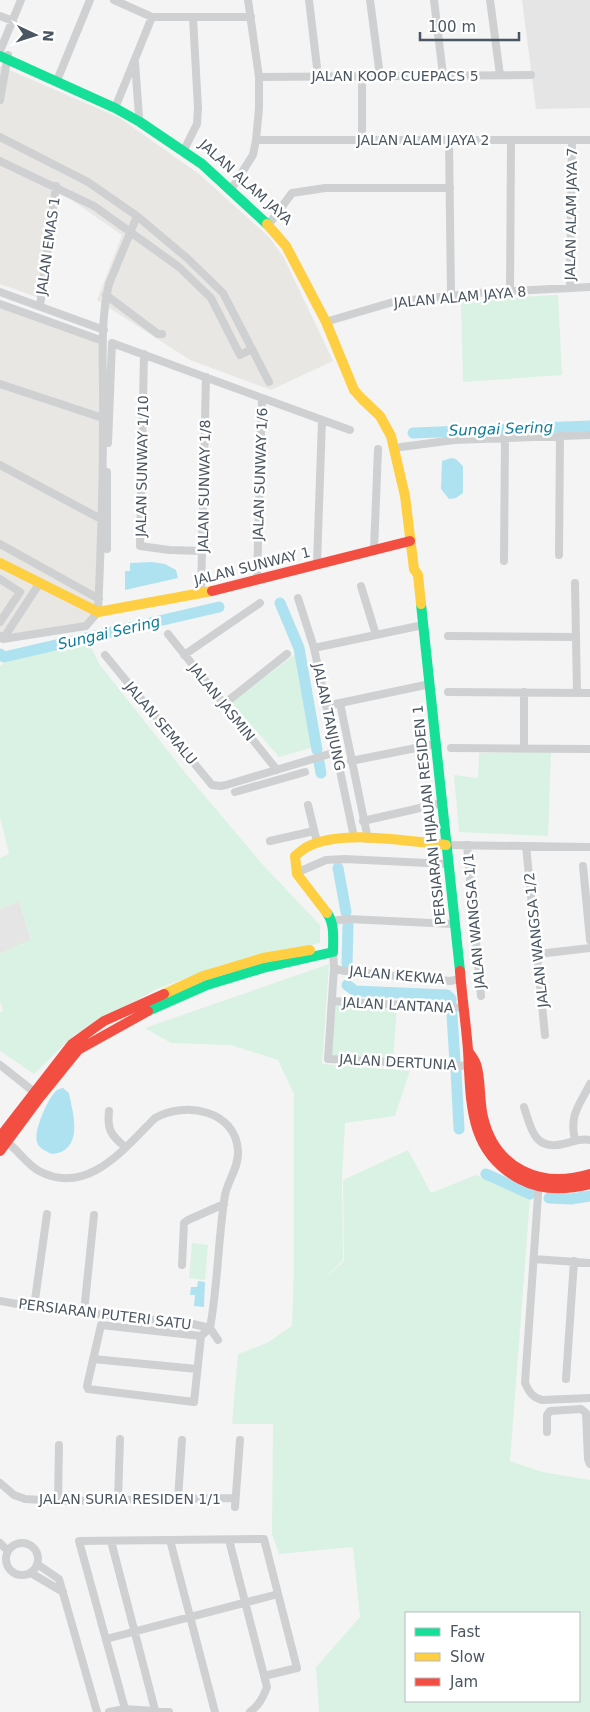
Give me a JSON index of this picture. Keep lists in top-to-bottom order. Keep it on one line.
{"streets":{"street":["JALAN KOOP CUEPACS 5","JALAN ALAM JAYA 2","JALAN ALAM JAYA","JALAN ALAM JAYA 7","JALAN EMAS 1","JALAN ALAM JAYA 8","JALAN SUNWAY 1/10","JALAN SUNWAY 1/6","JALAN SUNWAY 1/8","JALAN SUNWAY 1","JALAN JASMIN","JALAN TANJUNG","JALAN SEMALU","PERSIARAN HIJAUAN RESIDEN 1","JALAN WANGSA 1/1","JALAN WANGSA 1/2","JALAN KEKWA","JALAN LANTANA","JALAN DERTUNIA","PERSIARAN PUTERI SATU","JALAN SURIA RESIDEN 1/1"]},"crossings":[["JALAN ALAM JAYA 2","JALAN ALAM JAYA 7"],["JALAN ALAM JAYA","JALAN ALAM JAYA 8"],["JALAN ALAM JAYA","JALAN SUNWAY 1"],["JALAN ALAM JAYA","PERSIARAN HIJAUAN RESIDEN 1"],["JALAN ALAM JAYA 7","JALAN ALAM JAYA 8"],["JALAN SUNWAY 1/10","JALAN SUNWAY 1/8"],["JALAN SUNWAY 1/6","JALAN SUNWAY 1"],["JALAN SUNWAY 1/8","JALAN SUNWAY 1"],["JALAN SUNWAY 1","PERSIARAN HIJAUAN RESIDEN 1"],["JALAN JASMIN","JALAN SEMALU"],["JALAN TANJUNG","PERSIARAN HIJAUAN RESIDEN 1"],["PERSIARAN HIJAUAN RESIDEN 1","JALAN KEKWA"],["PERSIARAN HIJAUAN RESIDEN 1","JALAN LANTANA"],["PERSIARAN HIJAUAN RESIDEN 1","JALAN DERTUNIA"],["JALAN LANTANA","JALAN DERTUNIA"]],"water":["Sungai Sering"],"legend":["Fast","Slow","Jam"],"scale_bar":"100 m","north":"right"}
